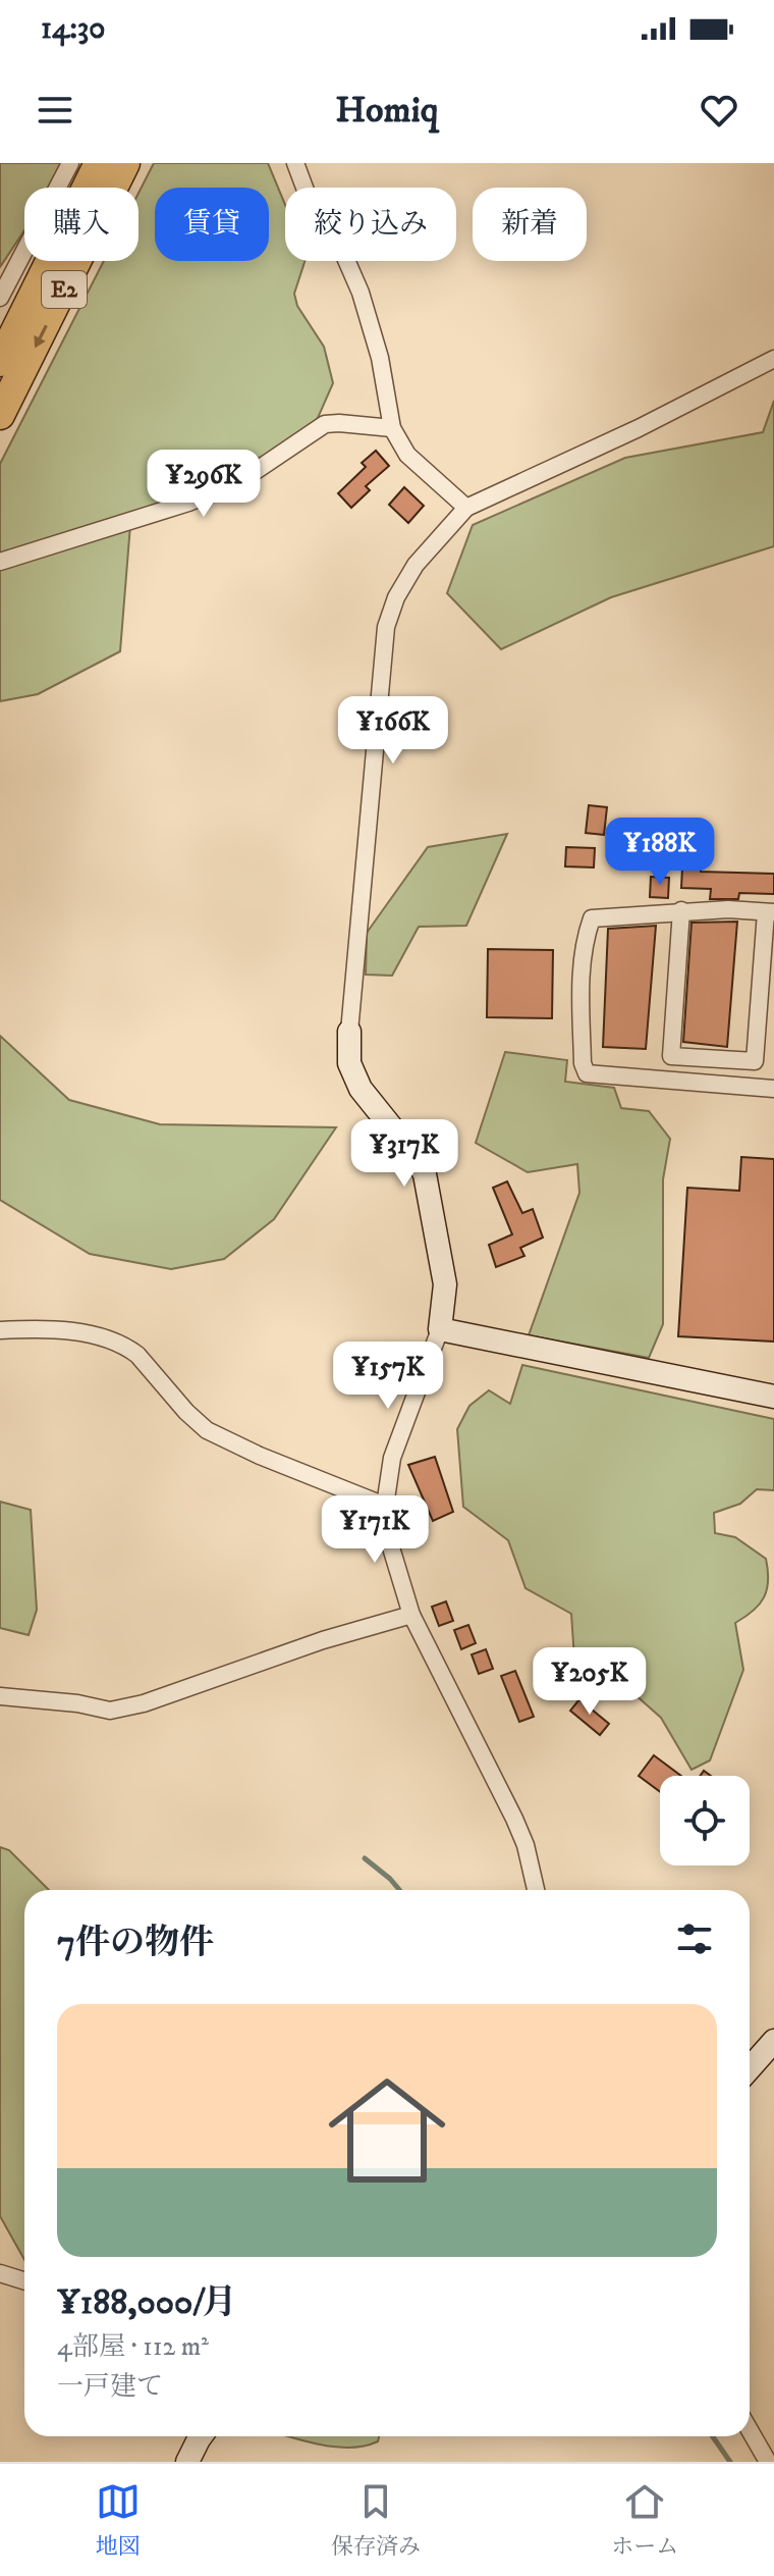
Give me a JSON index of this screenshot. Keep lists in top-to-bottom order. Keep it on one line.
{"streets":{"highway":["E2"]},"page":{"status":"14:30","header":"Homiq","chip":["購入","賃貸","絞り込み","新着"],"price":["¥296K","¥166K","¥188K","¥317K","¥157K","¥171K","¥205K"],"heading":"7件の物件","list":[{"name":"¥188,000/月","note":"4部屋 · 112 m² · 一戸建て"}],"tabs":["地図","保存済み","ホーム"]}}
